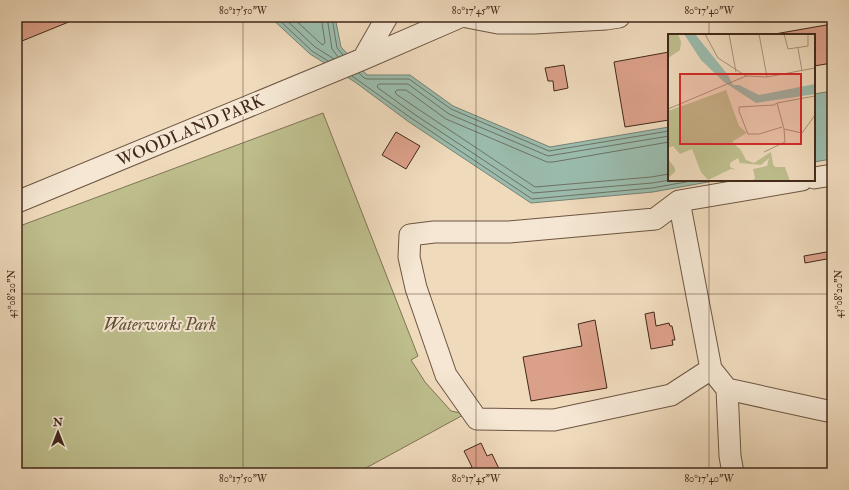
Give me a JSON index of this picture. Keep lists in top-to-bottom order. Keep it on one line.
{"streets":{"street":["WOODLAND PARK"]},"parks":["Waterworks Park"],"north":"top","coordinates":["80°17'50\"W","80°17'45\"W","80°17'40\"W","43°08'20\"N"]}
